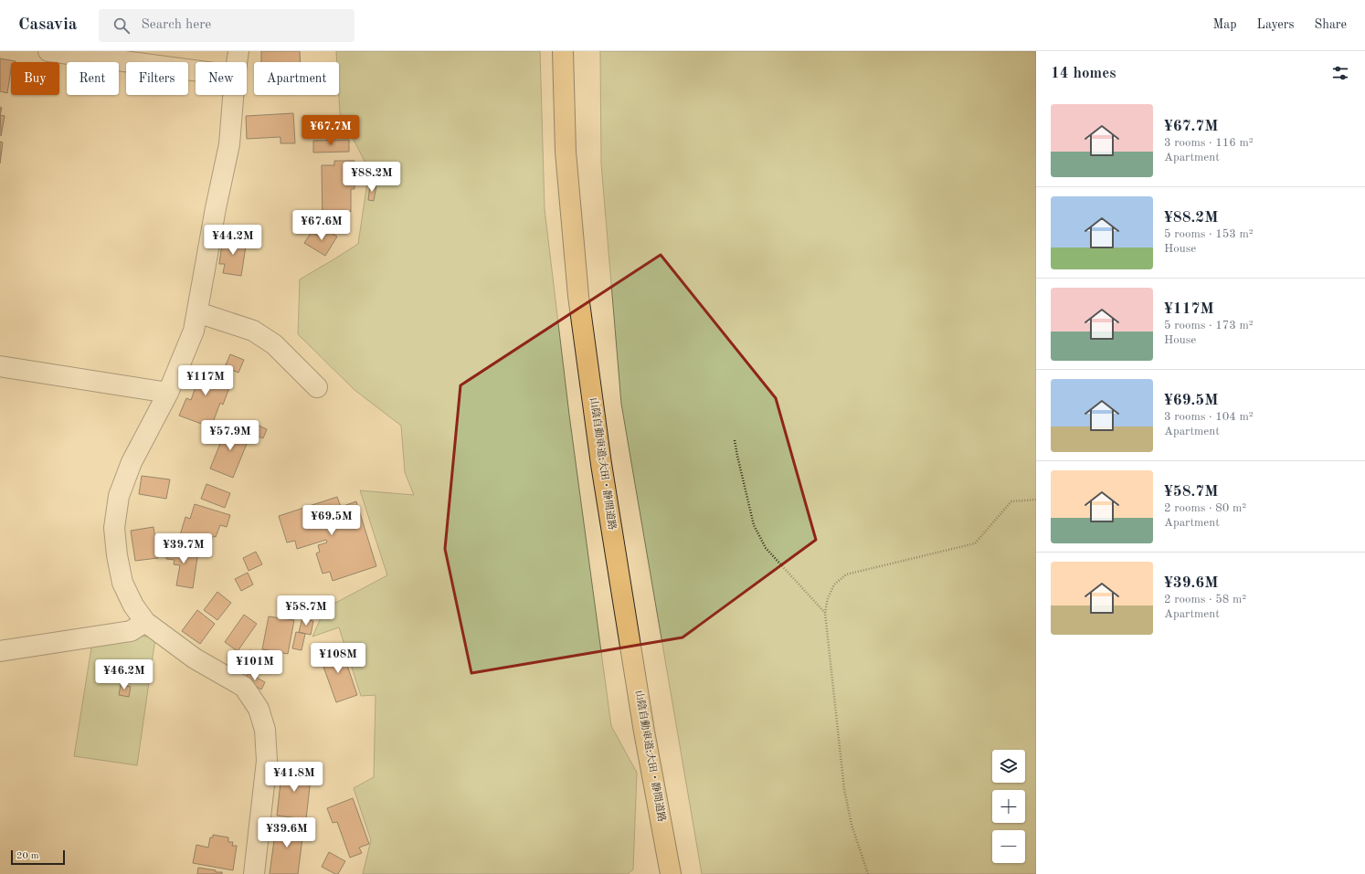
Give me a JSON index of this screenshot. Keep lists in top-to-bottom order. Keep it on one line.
{"streets":{"highway":["山陰自動車道;大田・静間道路"]},"scale_bar":"20 m","page":{"header":"Casavia","search":"Search here","nav":["Map","Layers","Share"],"heading":"14 homes","chip":["Buy","Rent","Filters","New","Apartment"],"list":[{"name":"¥67.7M","note":"3 rooms · 116 m² · Apartment"},{"name":"¥88.2M","note":"5 rooms · 153 m² · House"},{"name":"¥117M","note":"5 rooms · 173 m² · House"},{"name":"¥69.5M","note":"3 rooms · 104 m² · Apartment"},{"name":"¥58.7M","note":"2 rooms · 80 m² · Apartment"},{"name":"¥39.6M","note":"2 rooms · 58 m² · Apartment"}],"price":["¥67.7M","¥88.2M","¥67.6M","¥44.2M","¥117M","¥57.9M","¥69.5M","¥39.7M","¥58.7M","¥108M","¥101M","¥46.2M","¥41.8M","¥39.6M"],"map_buttons":["+","−"],"scale":"20 m"}}
